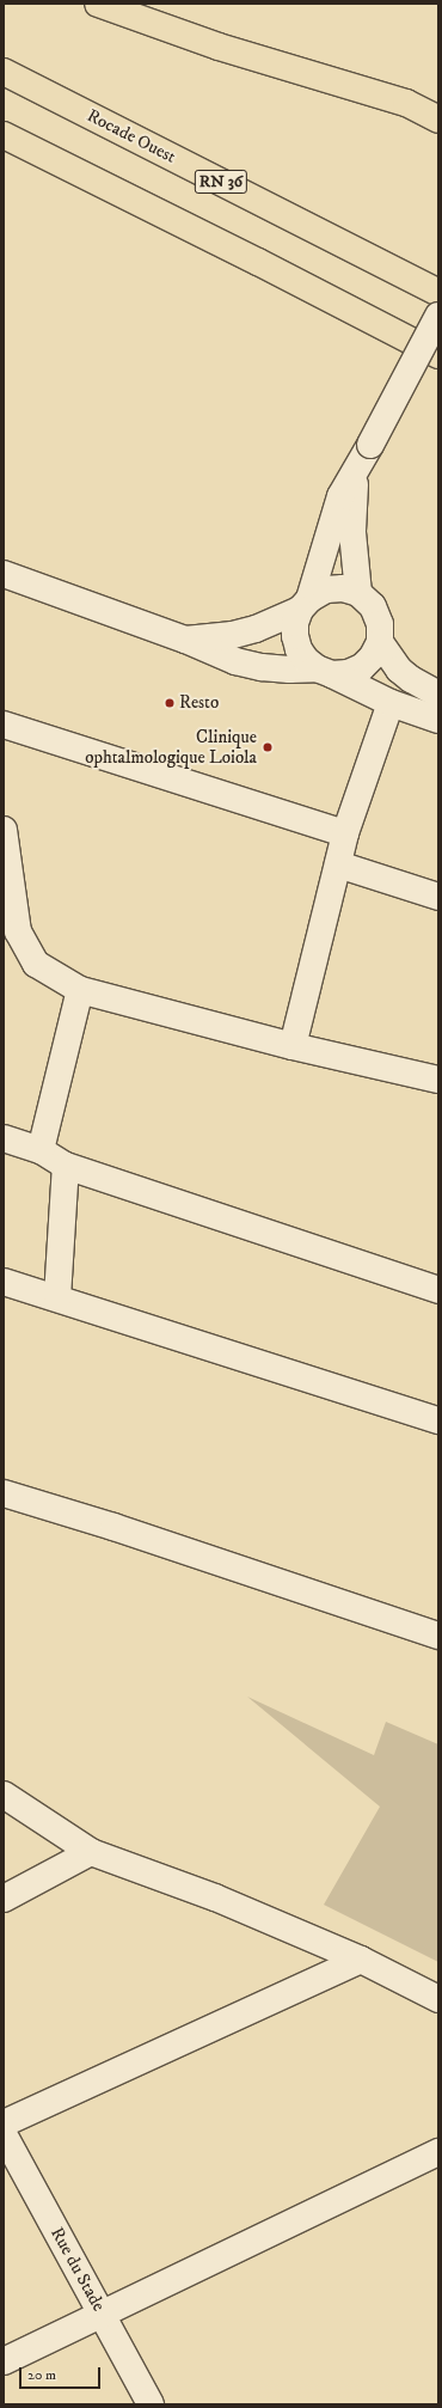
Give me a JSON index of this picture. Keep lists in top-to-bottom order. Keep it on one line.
{"streets":{"highway":["Rocade Ouest","RN 36"],"street":["Rue du Stade"]},"places":["Resto","Clinique ophtalmologique Loiola"],"scale_bar":"20 m"}
